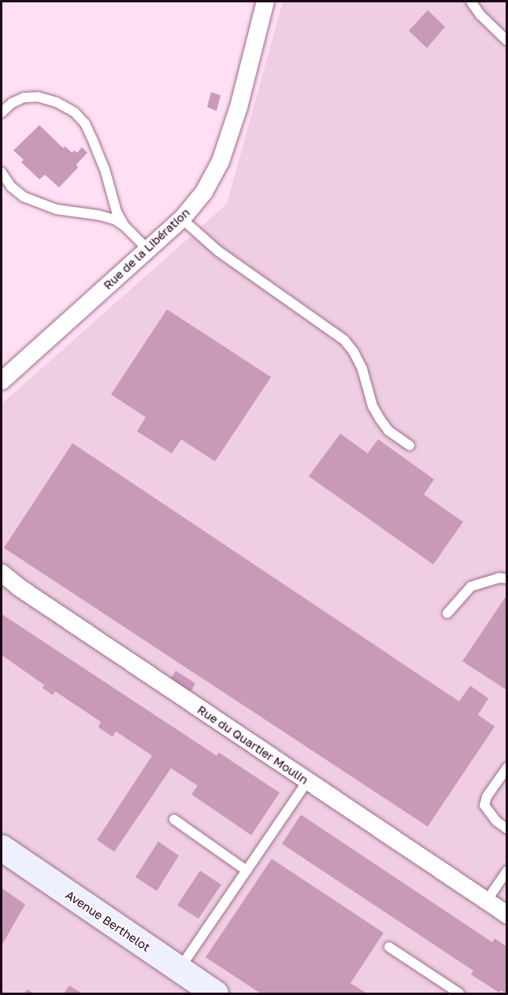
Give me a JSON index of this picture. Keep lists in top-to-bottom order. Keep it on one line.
{"streets":{"main road":["Avenue Berthelot"],"street":["Rue de la Libération","Rue du Quartier Moulin"]}}
